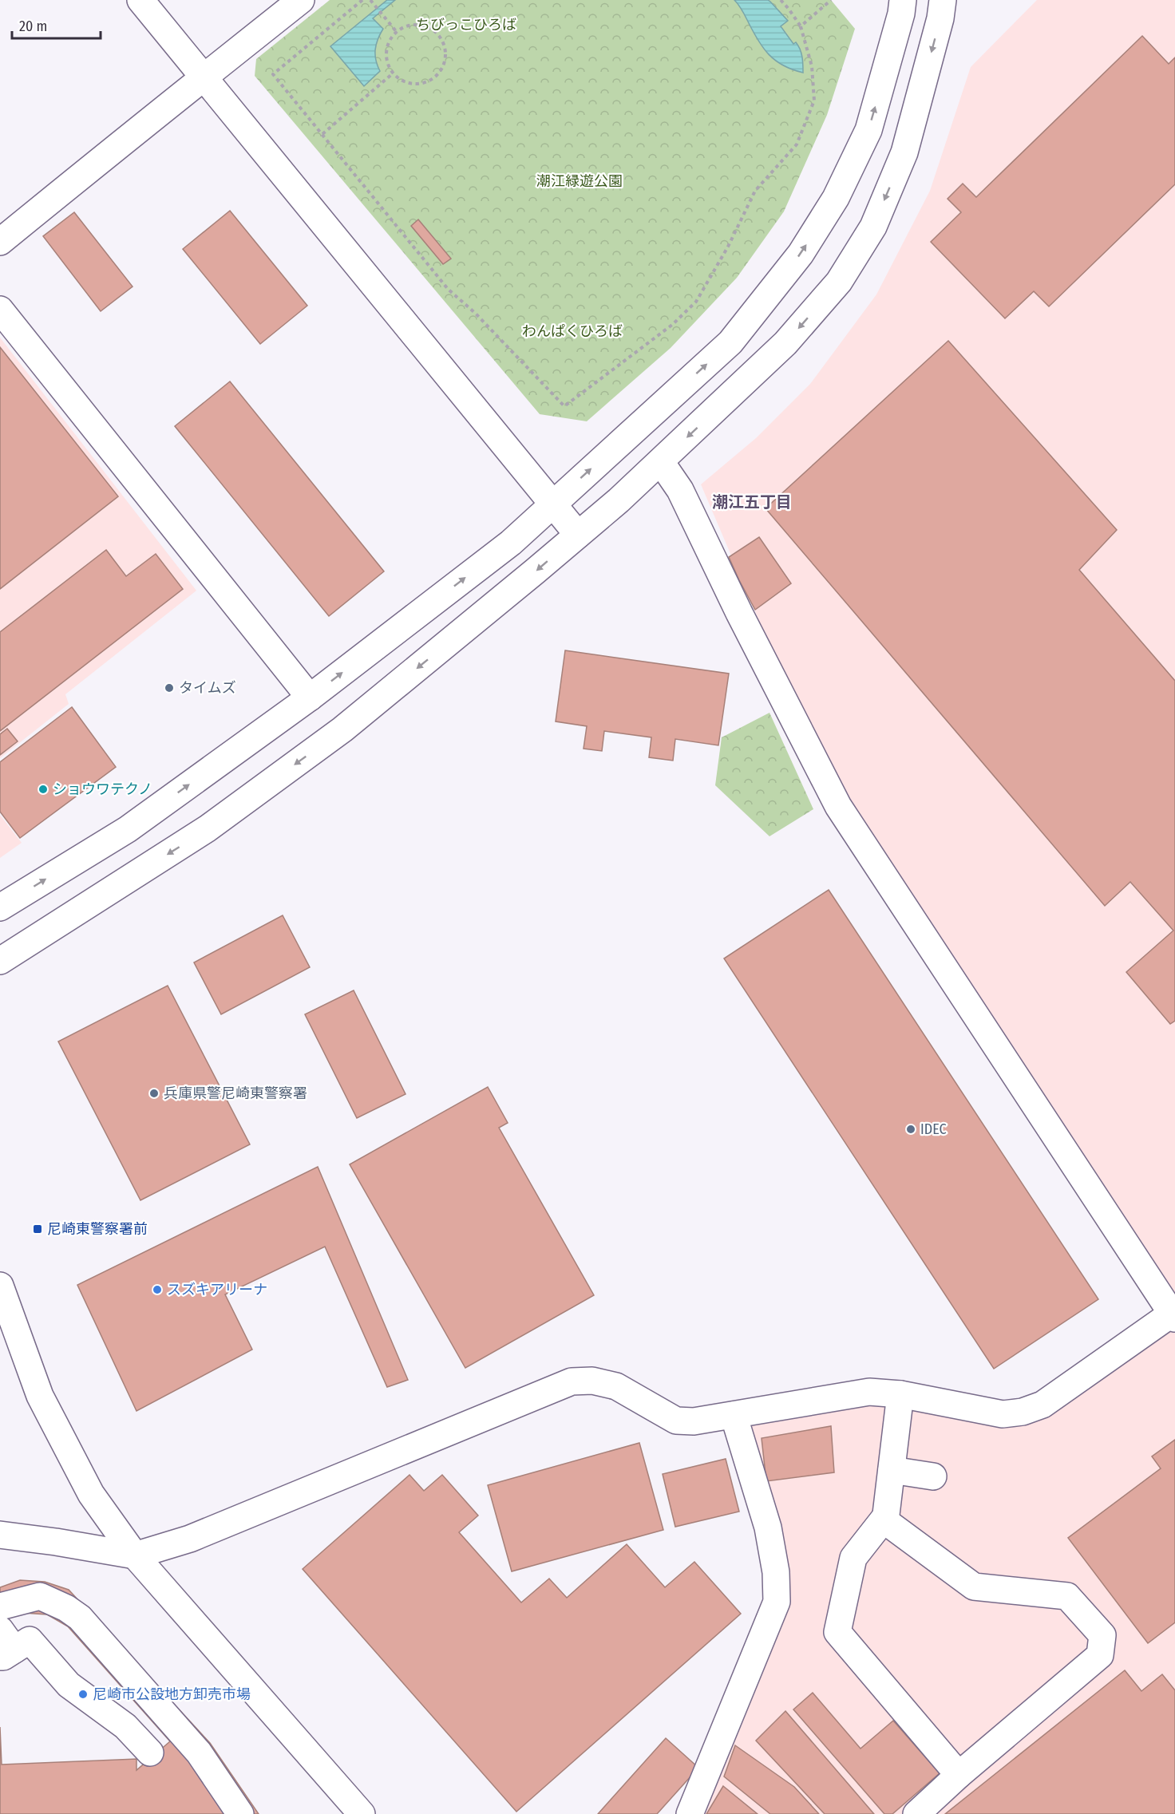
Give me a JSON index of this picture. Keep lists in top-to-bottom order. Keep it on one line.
{"districts":["潮江五丁目"],"parks":["ちびっこひろば","潮江緑遊公園","わんぱくひろば"],"places":{"other":["タイムズ","ショウワテクノ","兵庫県警尼崎東警察署","IDEC","スズキアリーナ","尼崎市公設地方卸売市場"],"transit":["尼崎東警察署前"]},"scale_bar":"20 m"}
